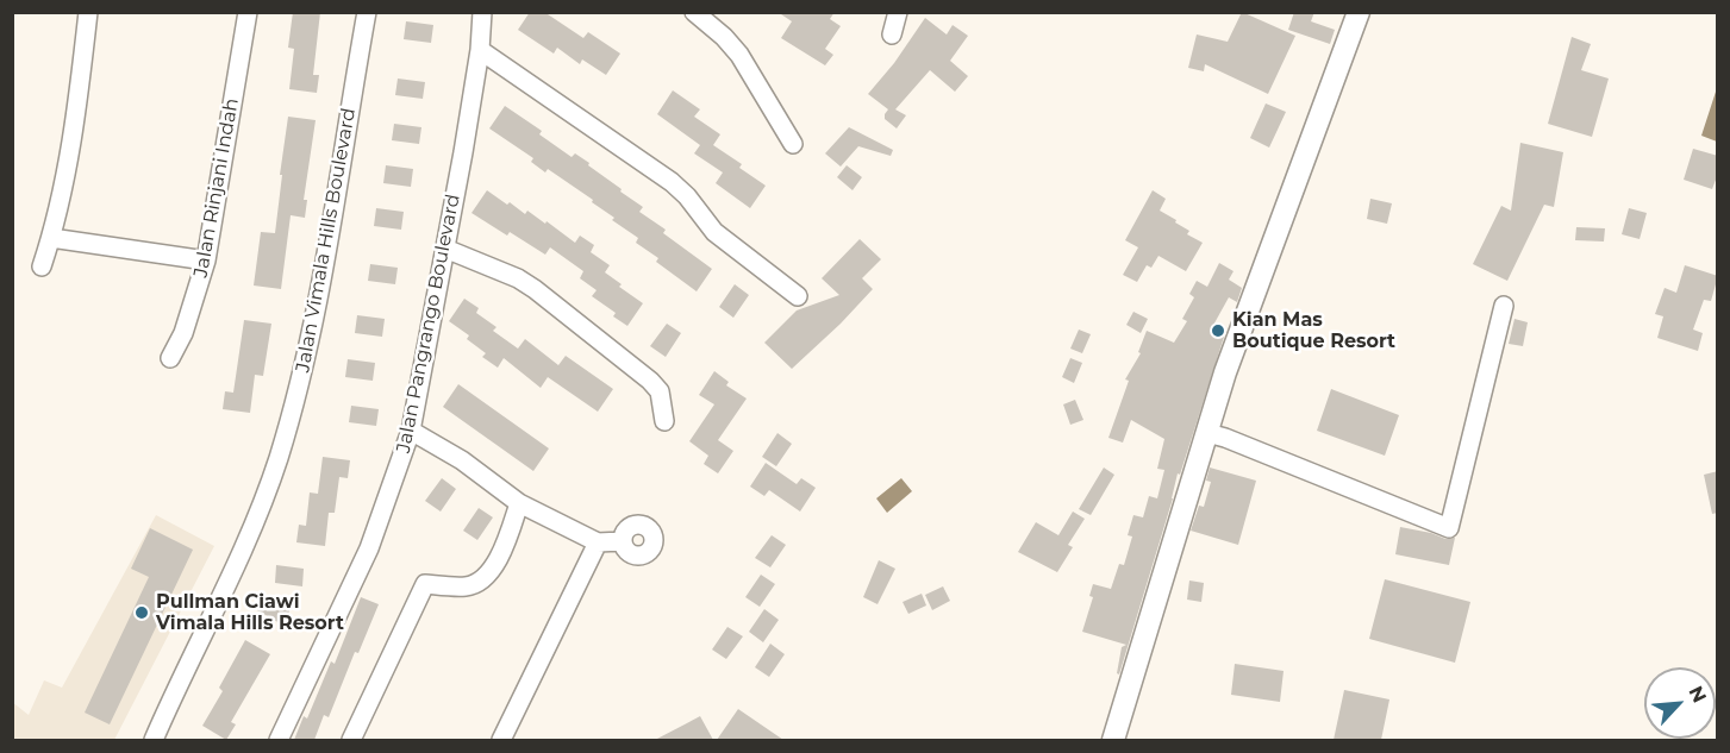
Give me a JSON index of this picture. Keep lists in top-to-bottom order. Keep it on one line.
{"streets":{"street":["Jalan Rinjani Indah","Jalan Vimala Hills Boulevard","Jalan Pangrango Boulevard"]},"places":["Kian Mas Boutique Resort","Pullman Ciawi Vimala Hills Resort"],"north":"top right"}
